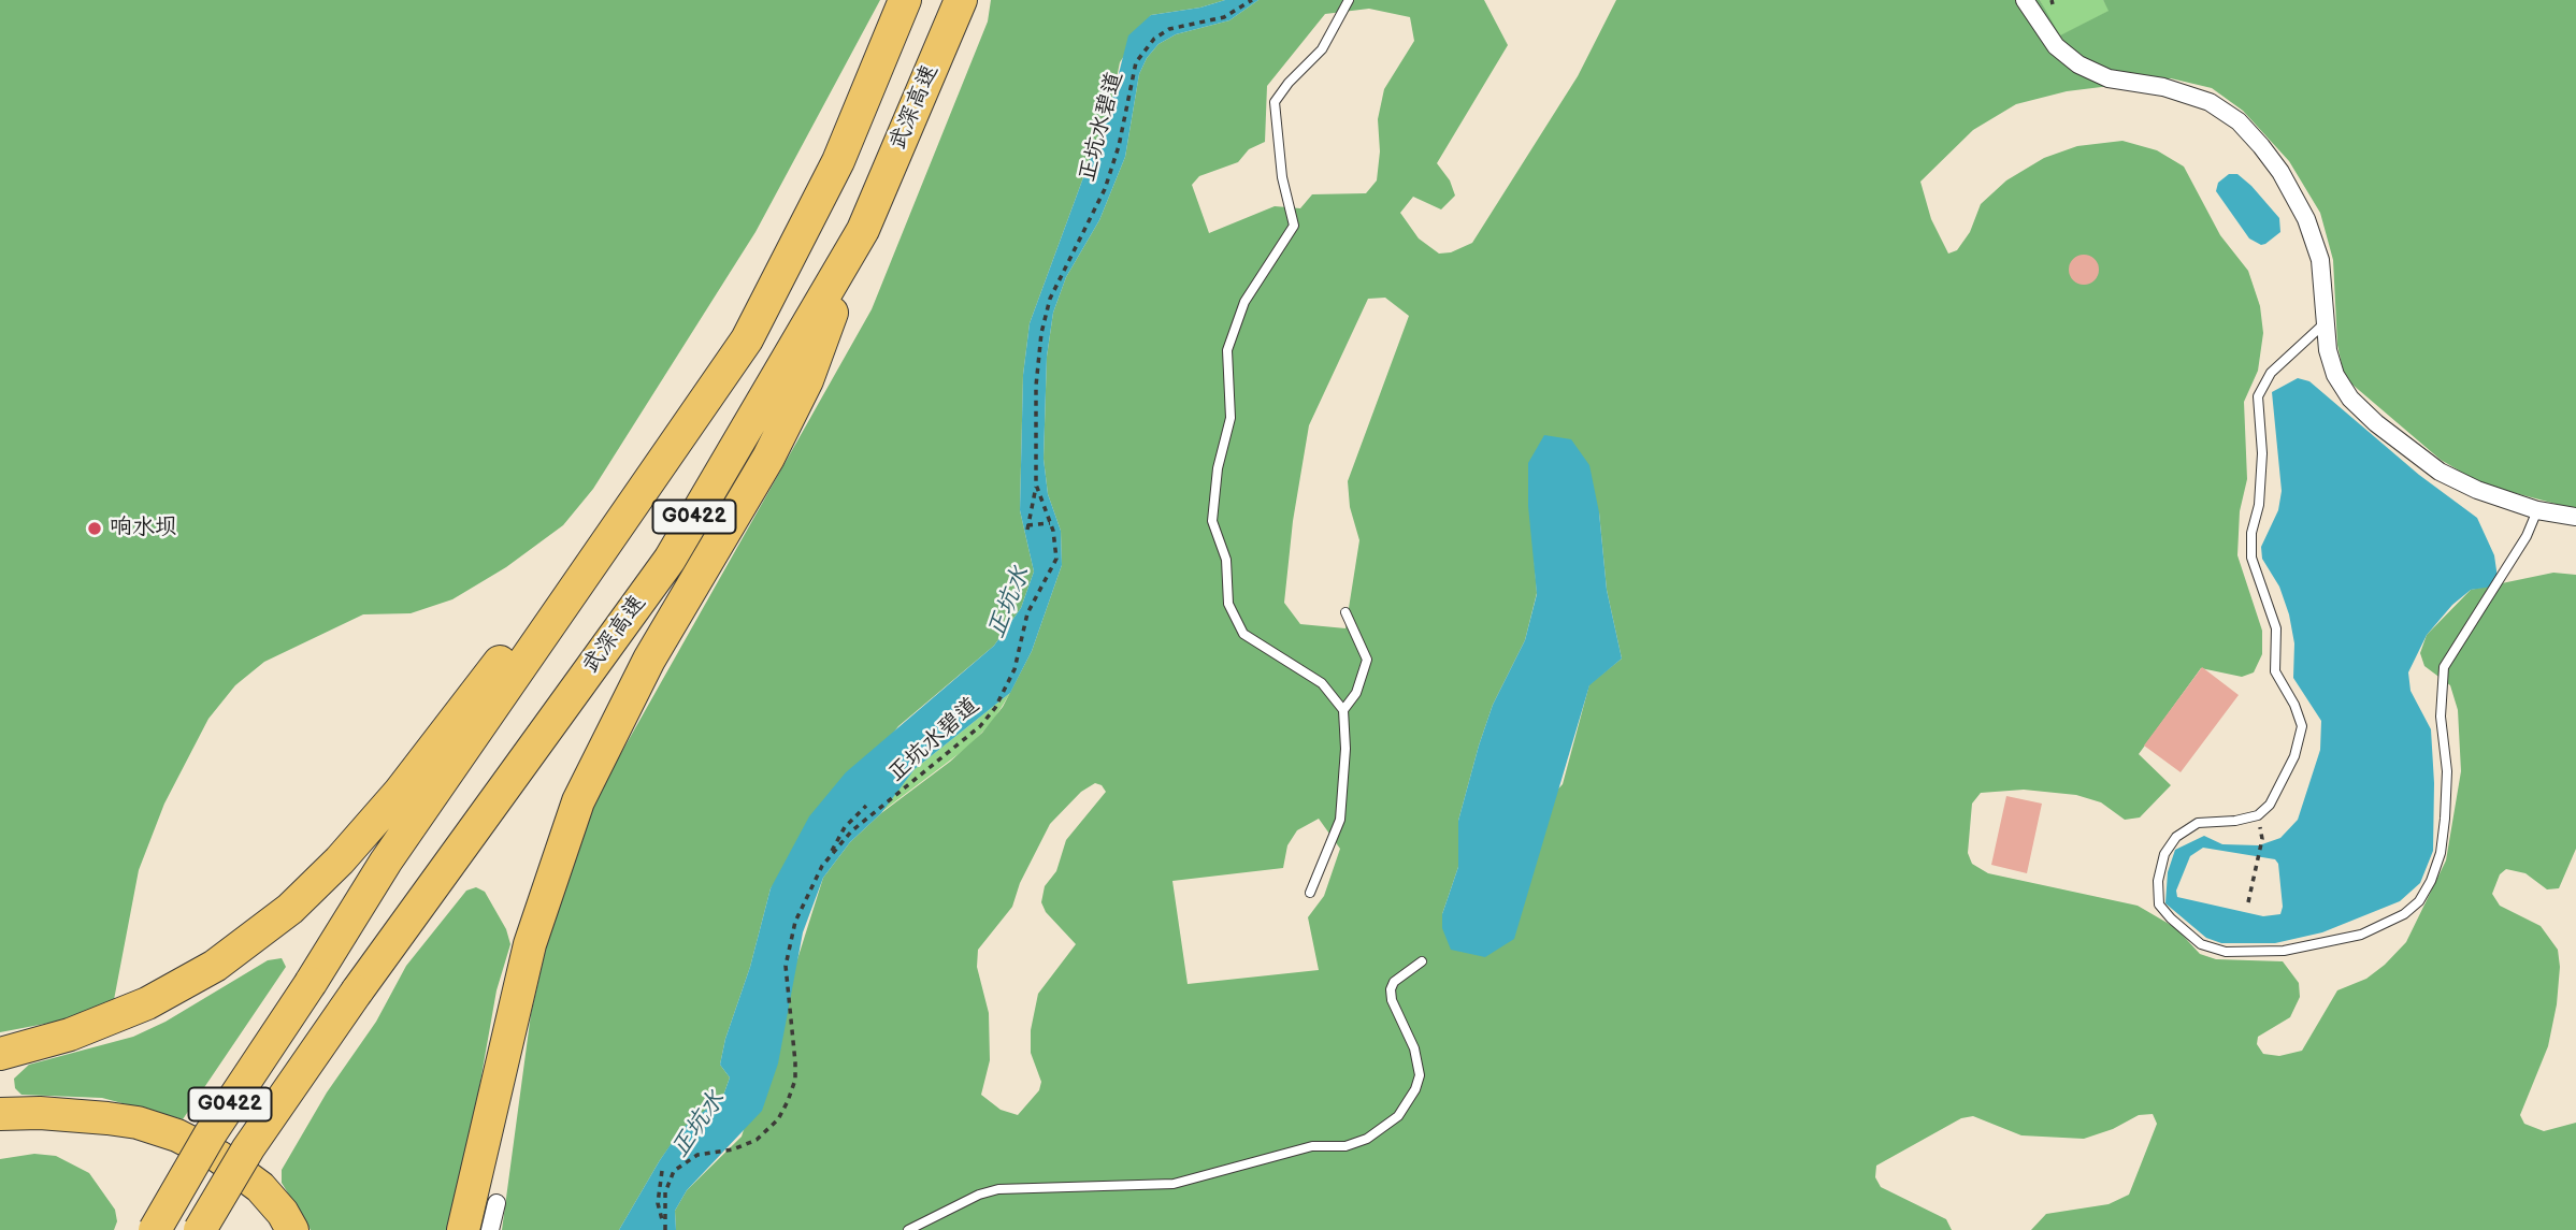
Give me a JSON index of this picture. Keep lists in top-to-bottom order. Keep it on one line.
{"streets":{"highway":["武深高速","G0422"],"path":["正坑水碧道"]},"water":["正坑水"],"places":["响水坝"]}
